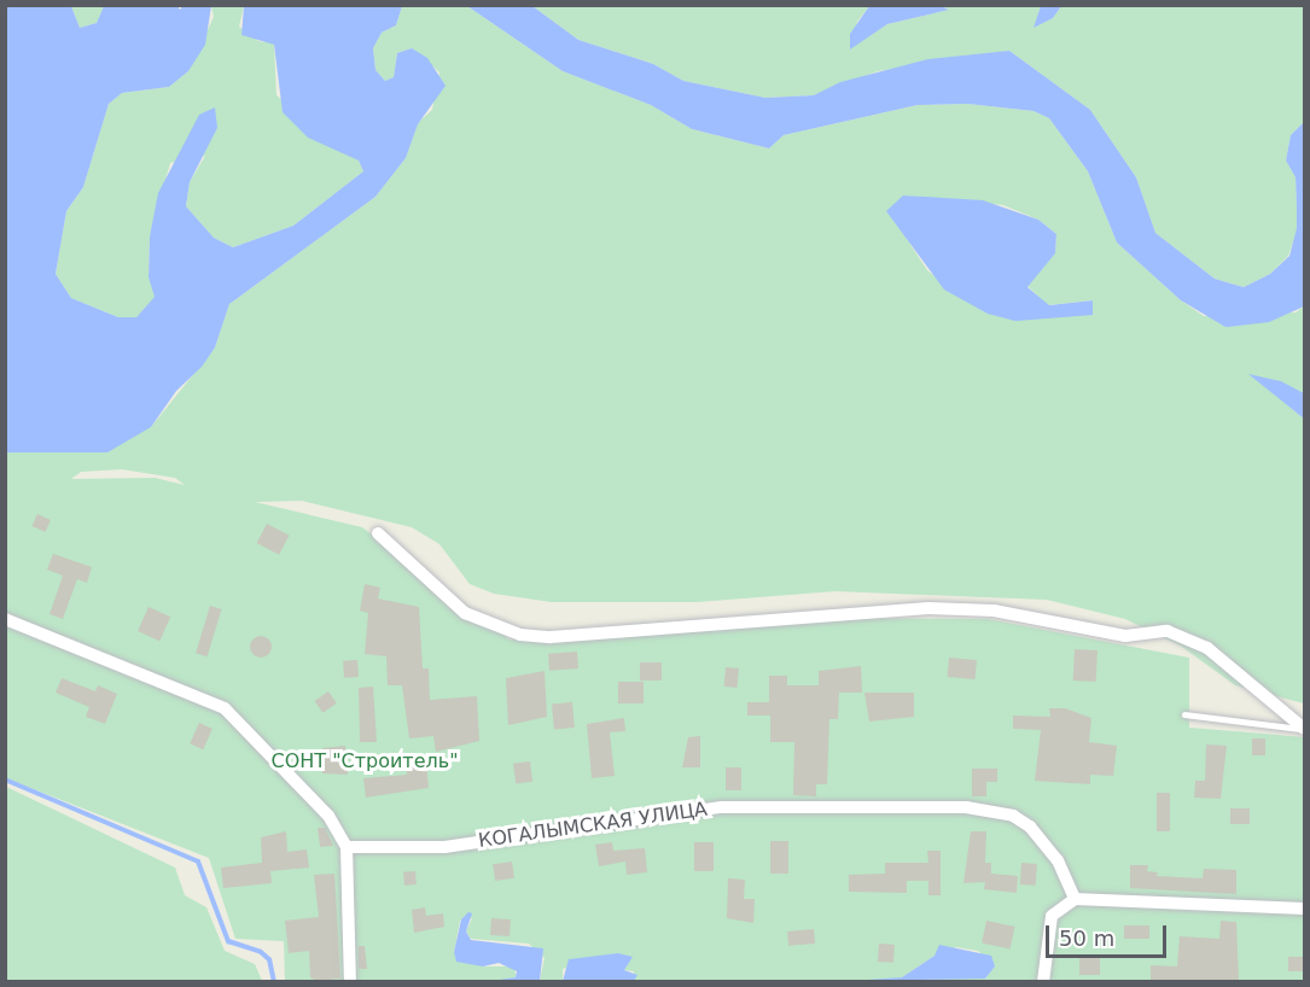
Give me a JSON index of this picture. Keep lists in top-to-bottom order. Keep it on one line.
{"streets":{"street":["КОГАЛЫМСКАЯ УЛИЦА"]},"parks":["СОНТ \"Строитель\""],"scale_bar":"50 m"}
